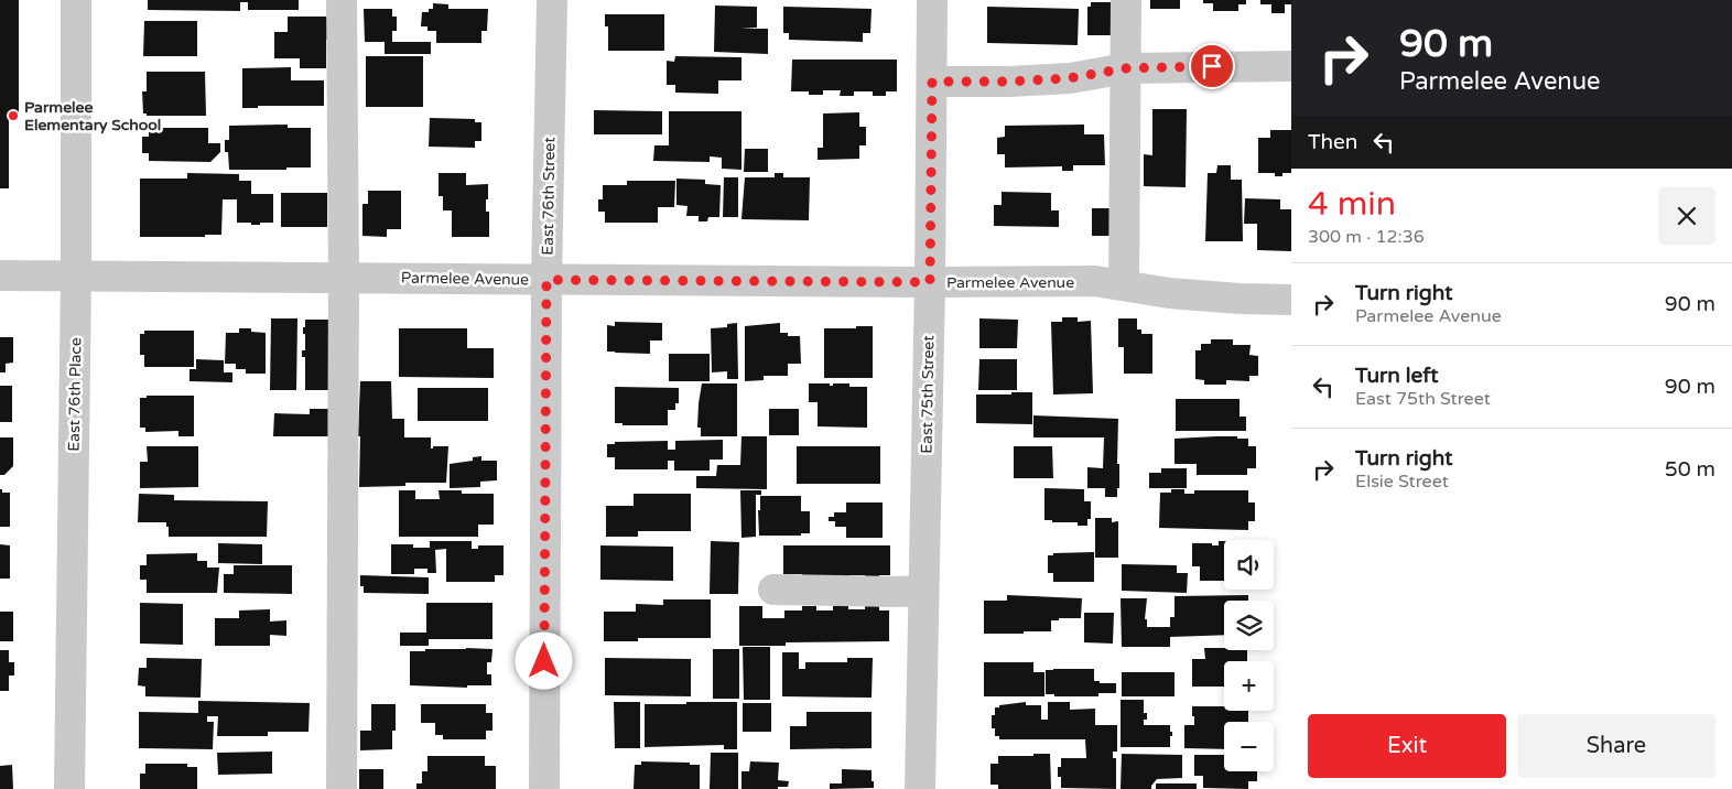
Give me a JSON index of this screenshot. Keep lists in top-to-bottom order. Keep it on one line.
{"streets":{"street":["East 76th Street","Parmelee Avenue","East 76th Place","East 75th Street"]},"crossings":[["East 76th Street","Parmelee Avenue"],["Parmelee Avenue","East 76th Place"],["Parmelee Avenue","East 75th Street"]],"places":["Parmelee Elementary School"],"page":{"turn":["90 m","Parmelee Avenue"],"then":"Then","heading":["4 min","300 m · 12:36"],"list":[{"name":"Turn right","note":"Parmelee Avenue","value":"90 m"},{"name":"Turn left","note":"East 75th Street","value":"90 m"},{"name":"Turn right","note":"Elsie Street","value":"50 m"}],"map_buttons":["+","−"],"buttons":["Exit","Share"]}}
